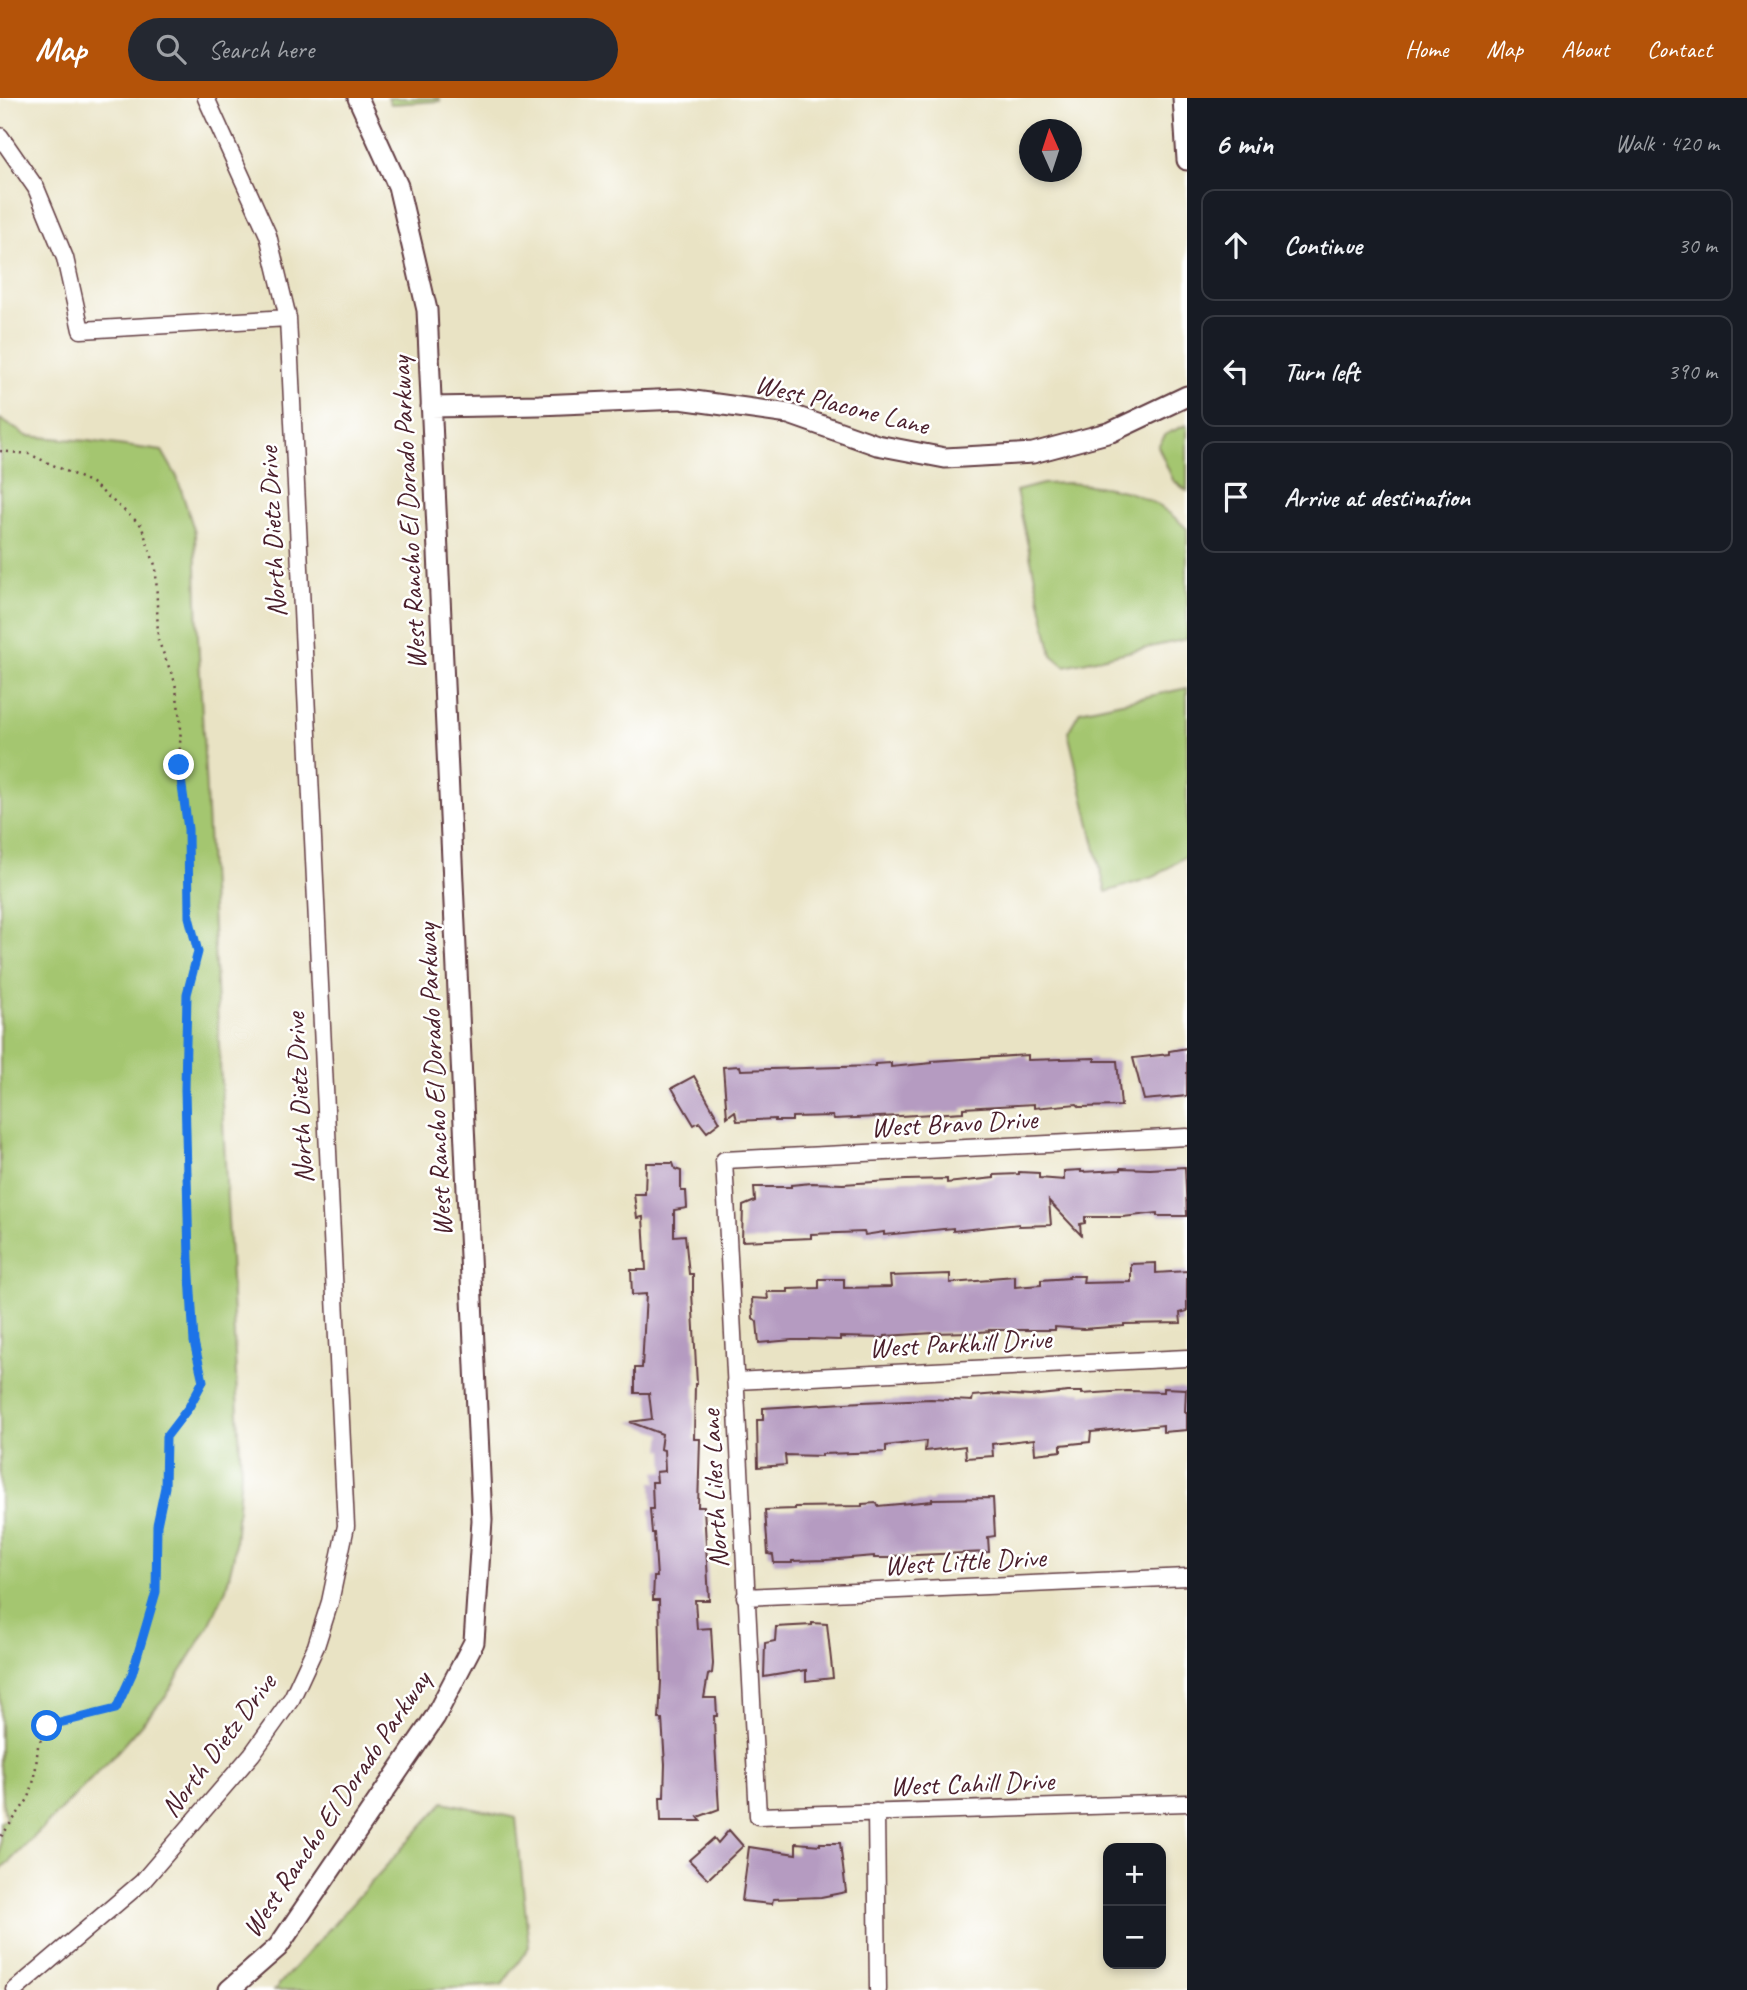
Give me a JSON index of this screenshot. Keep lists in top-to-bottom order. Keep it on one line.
{"streets":{"street":["West Placone Lane","West Rancho El Dorado Parkway","North Dietz Drive","West Bravo Drive","West Parkhill Drive","North Liles Lane","West Little Drive","West Cahill Drive"]},"crossings":[["West Placone Lane","West Rancho El Dorado Parkway"],["West Bravo Drive","North Liles Lane"],["West Parkhill Drive","North Liles Lane"],["North Liles Lane","West Little Drive"],["North Liles Lane","West Cahill Drive"]],"north":"top","page":{"header":"Map","search":"Search here","nav":["Home","Map","About","Contact"],"heading":["6 min","Walk · 420 m"],"list":[["Continue","30 m"],["Turn left","390 m"],"Arrive at destination"],"map_buttons":["+","−"]}}
